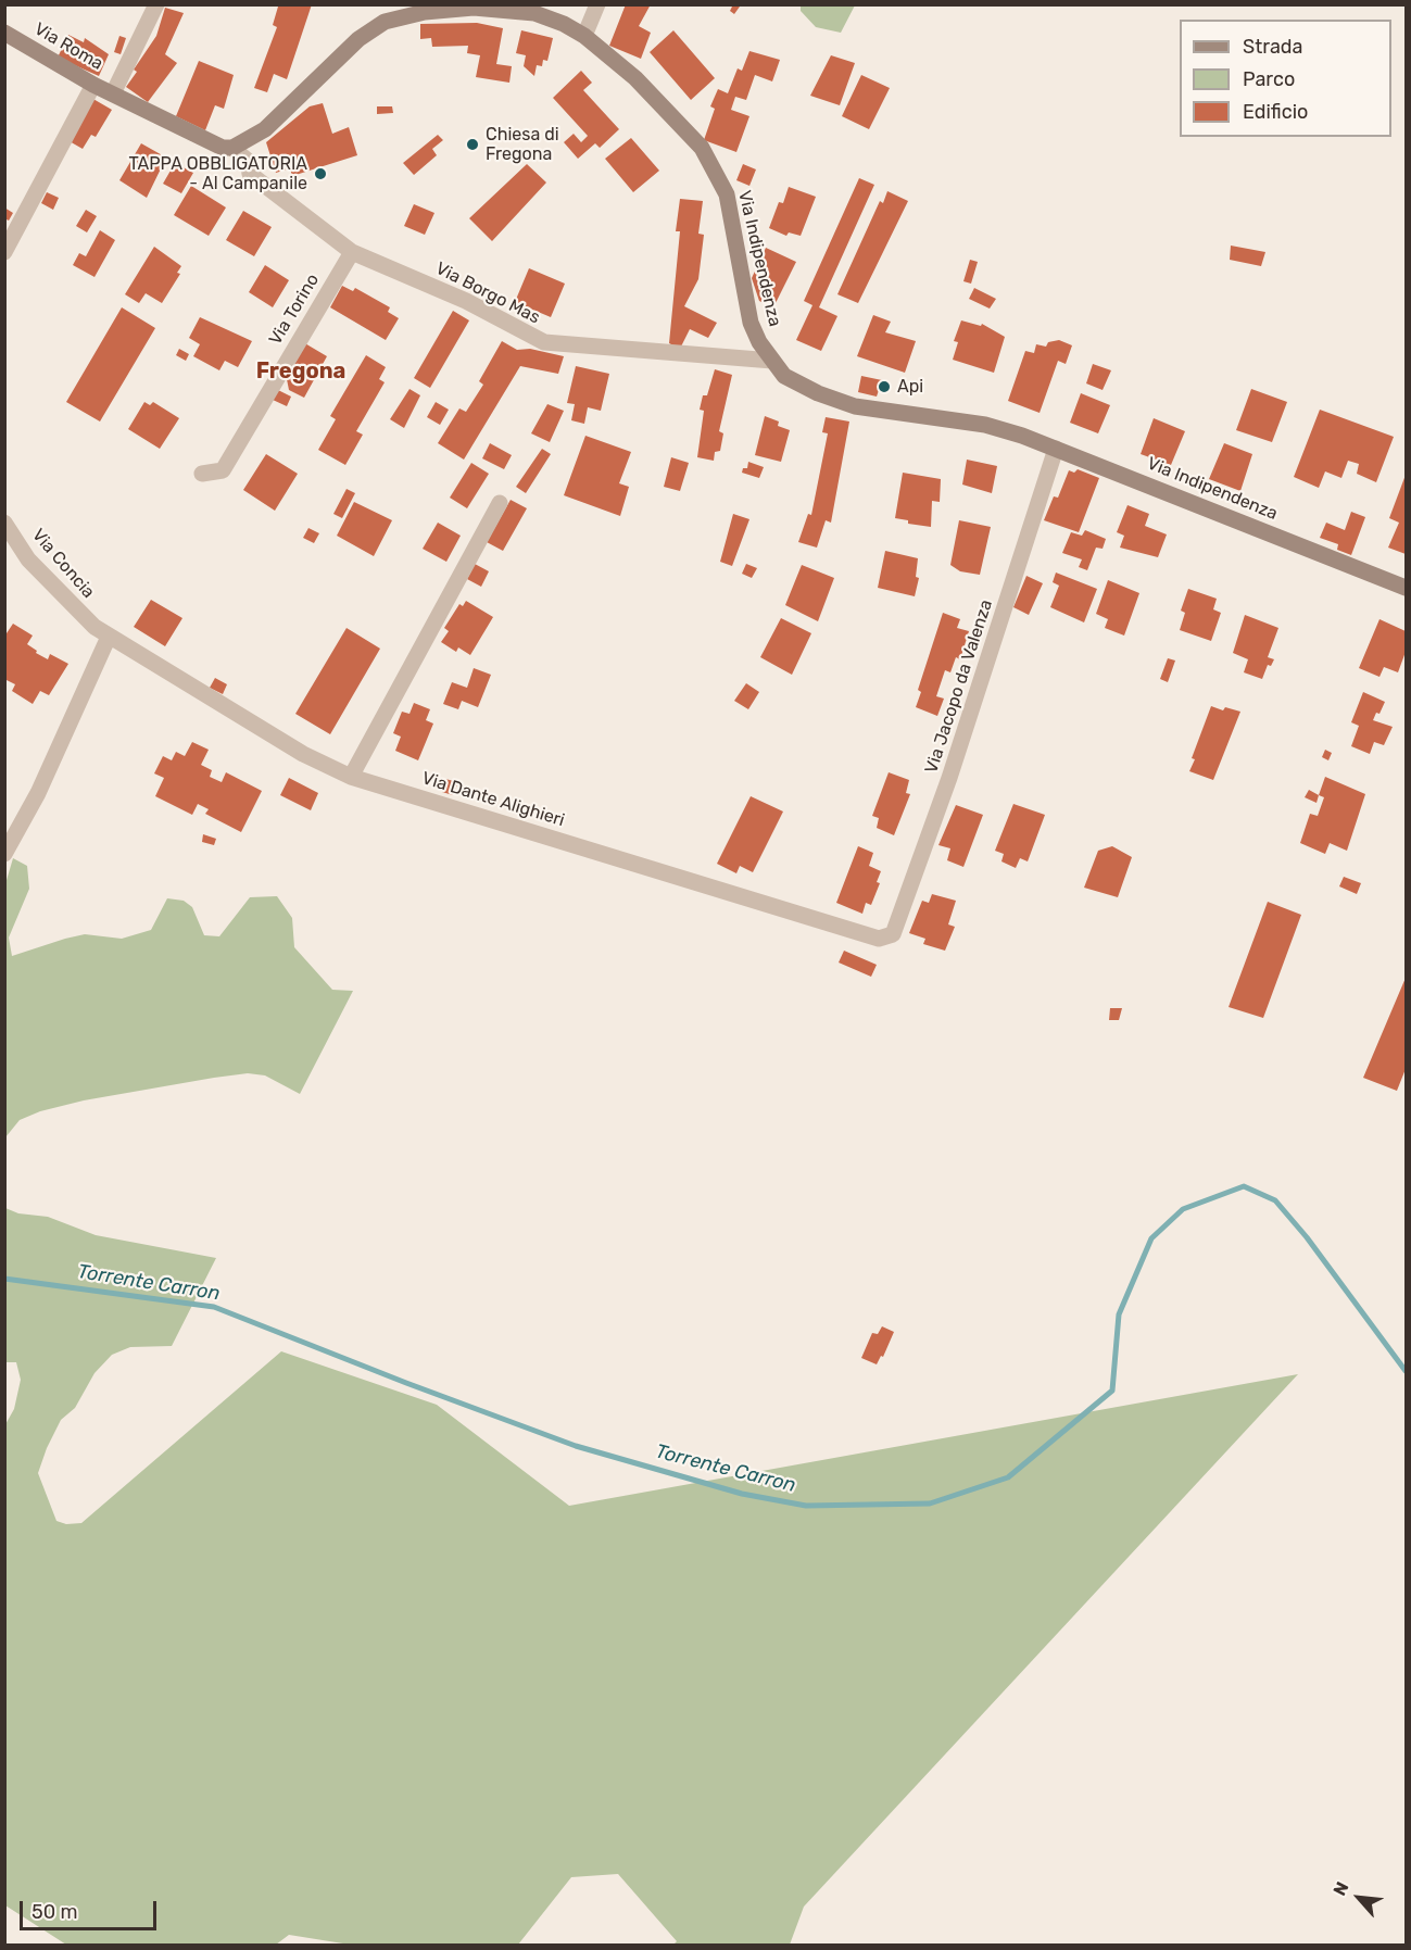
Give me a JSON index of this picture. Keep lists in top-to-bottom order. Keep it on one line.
{"streets":{"main road":["Via Roma","Via Indipendenza"],"street":["Via Borgo Mas","Via Torino","Via Concia","Via Jacopo da Valenza","Via Dante Alighieri"]},"crossings":[["Via Indipendenza","Via Borgo Mas"],["Via Indipendenza","Via Jacopo da Valenza"],["Via Borgo Mas","Via Torino"],["Via Concia","Via Dante Alighieri"],["Via Jacopo da Valenza","Via Dante Alighieri"]],"districts":["Fregona"],"water":["Torrente Carron"],"places":["Chiesa di Fregona","TAPPA OBBLIGATORIA - Al Campanile","Api"],"legend":["Strada","Parco","Edificio"],"scale_bar":"50 m","north":"top left"}
